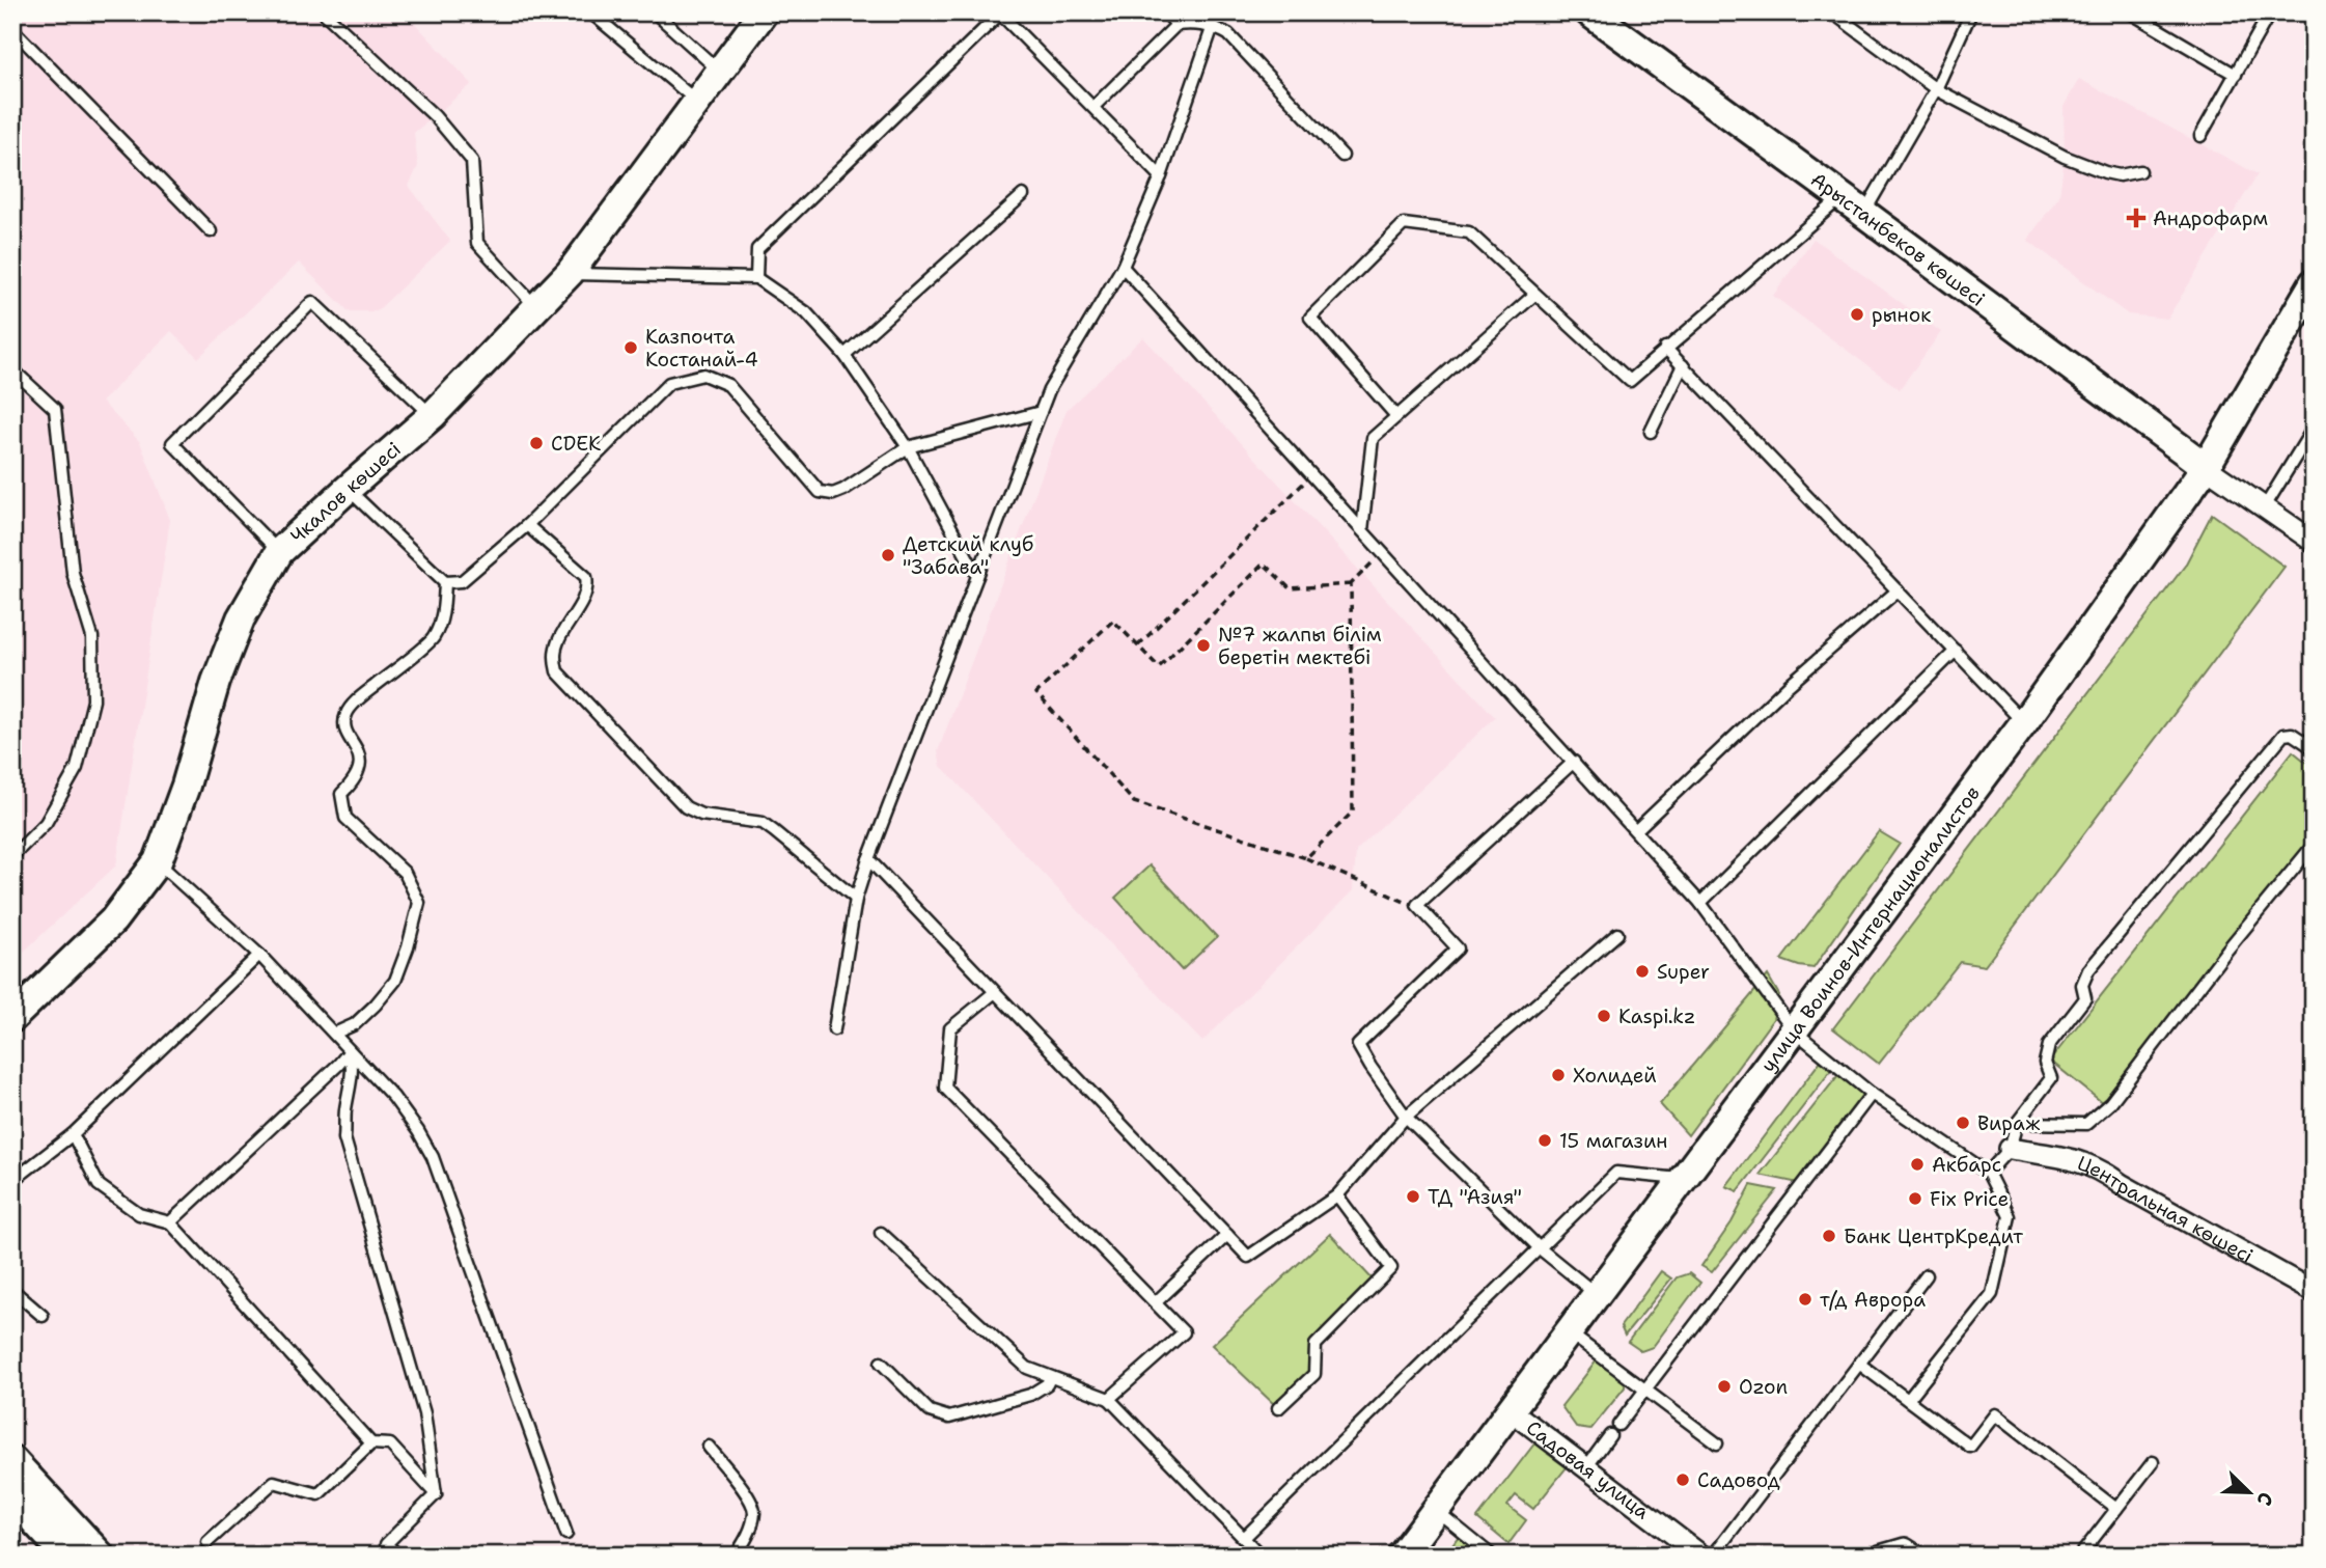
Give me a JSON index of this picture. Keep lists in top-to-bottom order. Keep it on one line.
{"streets":{"street":["Арыстанбеков көшесі","Чкалов көшесі","улица Воинов-Интернационалистов","Центральная көшесі","Садовая улица"]},"crossings":[["Арыстанбеков көшесі","улица Воинов-Интернационалистов"],["улица Воинов-Интернационалистов","Садовая улица"]],"places":{"health":["Андрофарм"],"other":["рынок","Казпочта Костанай-4","CDEK","Детский клуб \"Забава\"","№7 жалпы білім беретін мектебі","Super","Kaspi.kz","Холидей","Вираж","15 магазин","Акбарс","ТД \"Азия\"","Fix Price","Банк ЦентрКредит","т/д Аврора","Ozon","Садовод"]},"north":"bottom right"}
